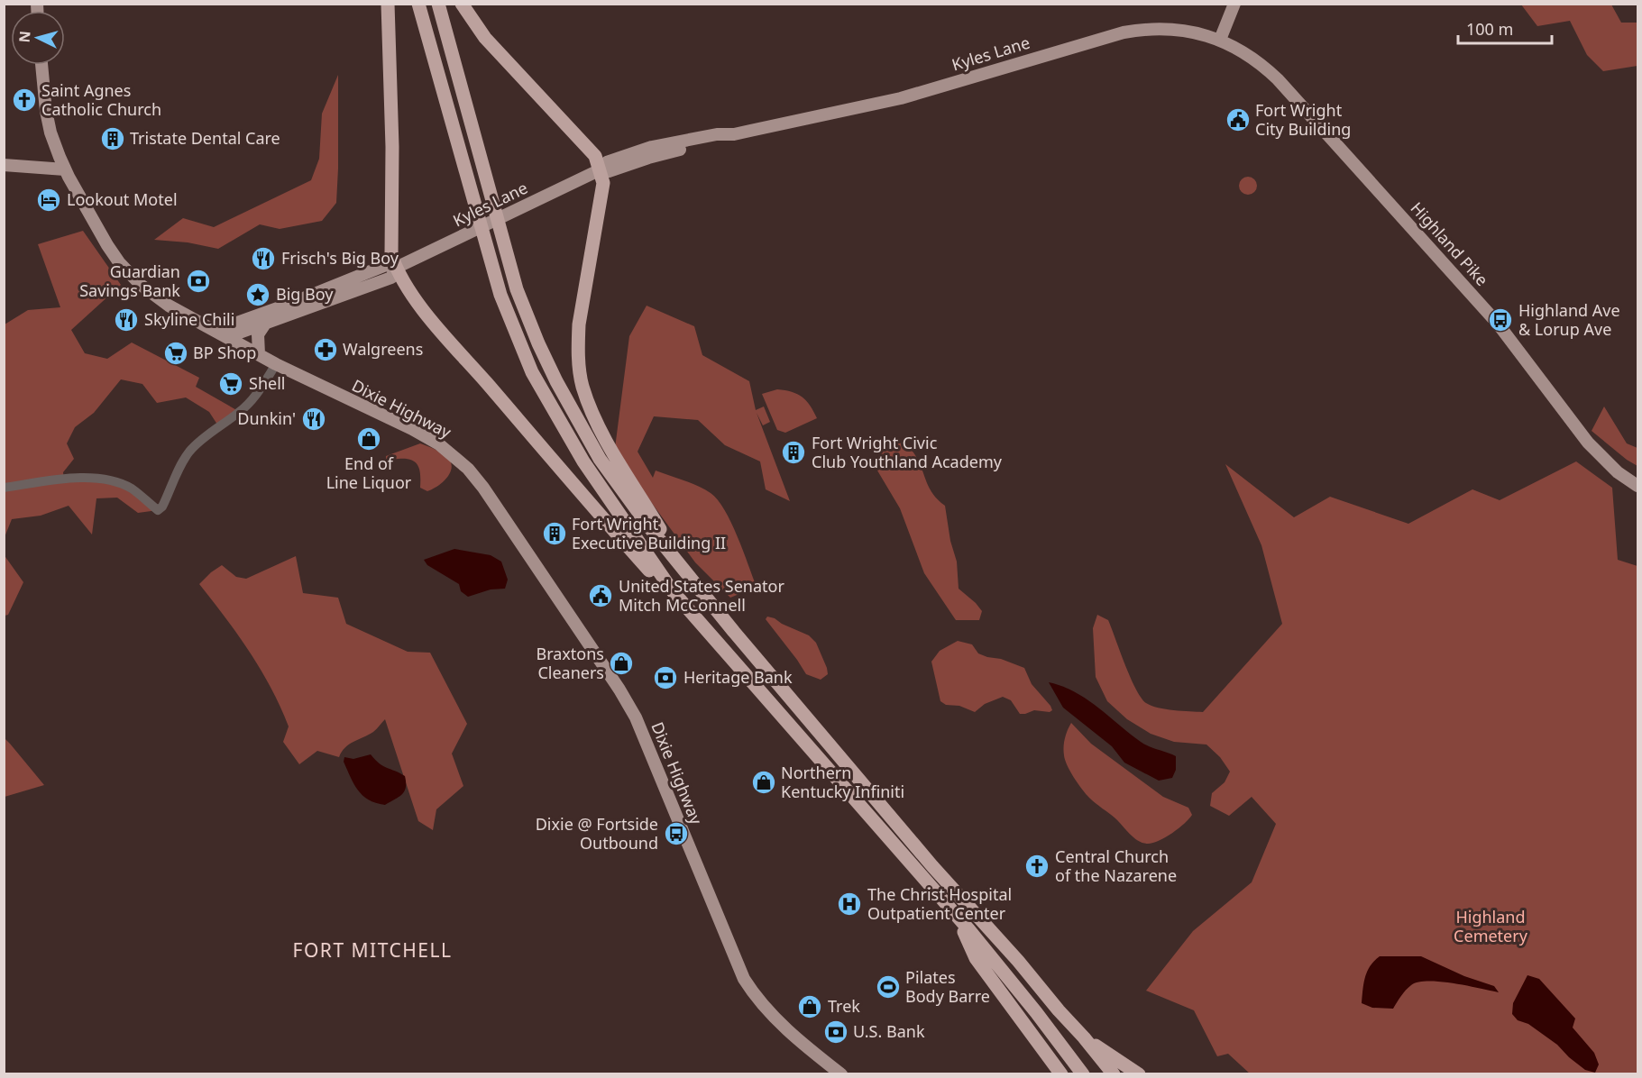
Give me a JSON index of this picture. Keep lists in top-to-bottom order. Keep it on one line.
{"streets":{"main road":["Kyles Lane","Highland Pike","Dixie Highway"]},"crossings":[["Kyles Lane","Highland Pike"],["Kyles Lane","Dixie Highway"]],"districts":["FORT MITCHELL"],"parks":["Highland Cemetery"],"places":{"church":["Saint Agnes Catholic Church","Central Church of the Nazarene"],"public building":["Fort Wright City Building","United States Senator Mitch McConnell"],"building":["Tristate Dental Care","Fort Wright Civic Club Youthland Academy","Fort Wright Executive Building II"],"hotel":["Lookout Motel"],"restaurant":["Frisch's Big Boy","Skyline Chili","Dunkin'"],"bank":["Guardian Savings Bank","Heritage Bank","U.S. Bank"],"place":["Big Boy"],"bus stop":["Highland Ave & Lorup Ave","Dixie @ Fortside Outbound"],"pharmacy":["Walgreens"],"supermarket":["BP Shop","Shell"],"shop":["End of Line Liquor","Braxtons Cleaners","Northern Kentucky Infiniti","Trek"],"hospital":["The Christ Hospital Outpatient Center"],"sports":["Pilates Body Barre"]},"scale_bar":"100 m","north":"left"}
